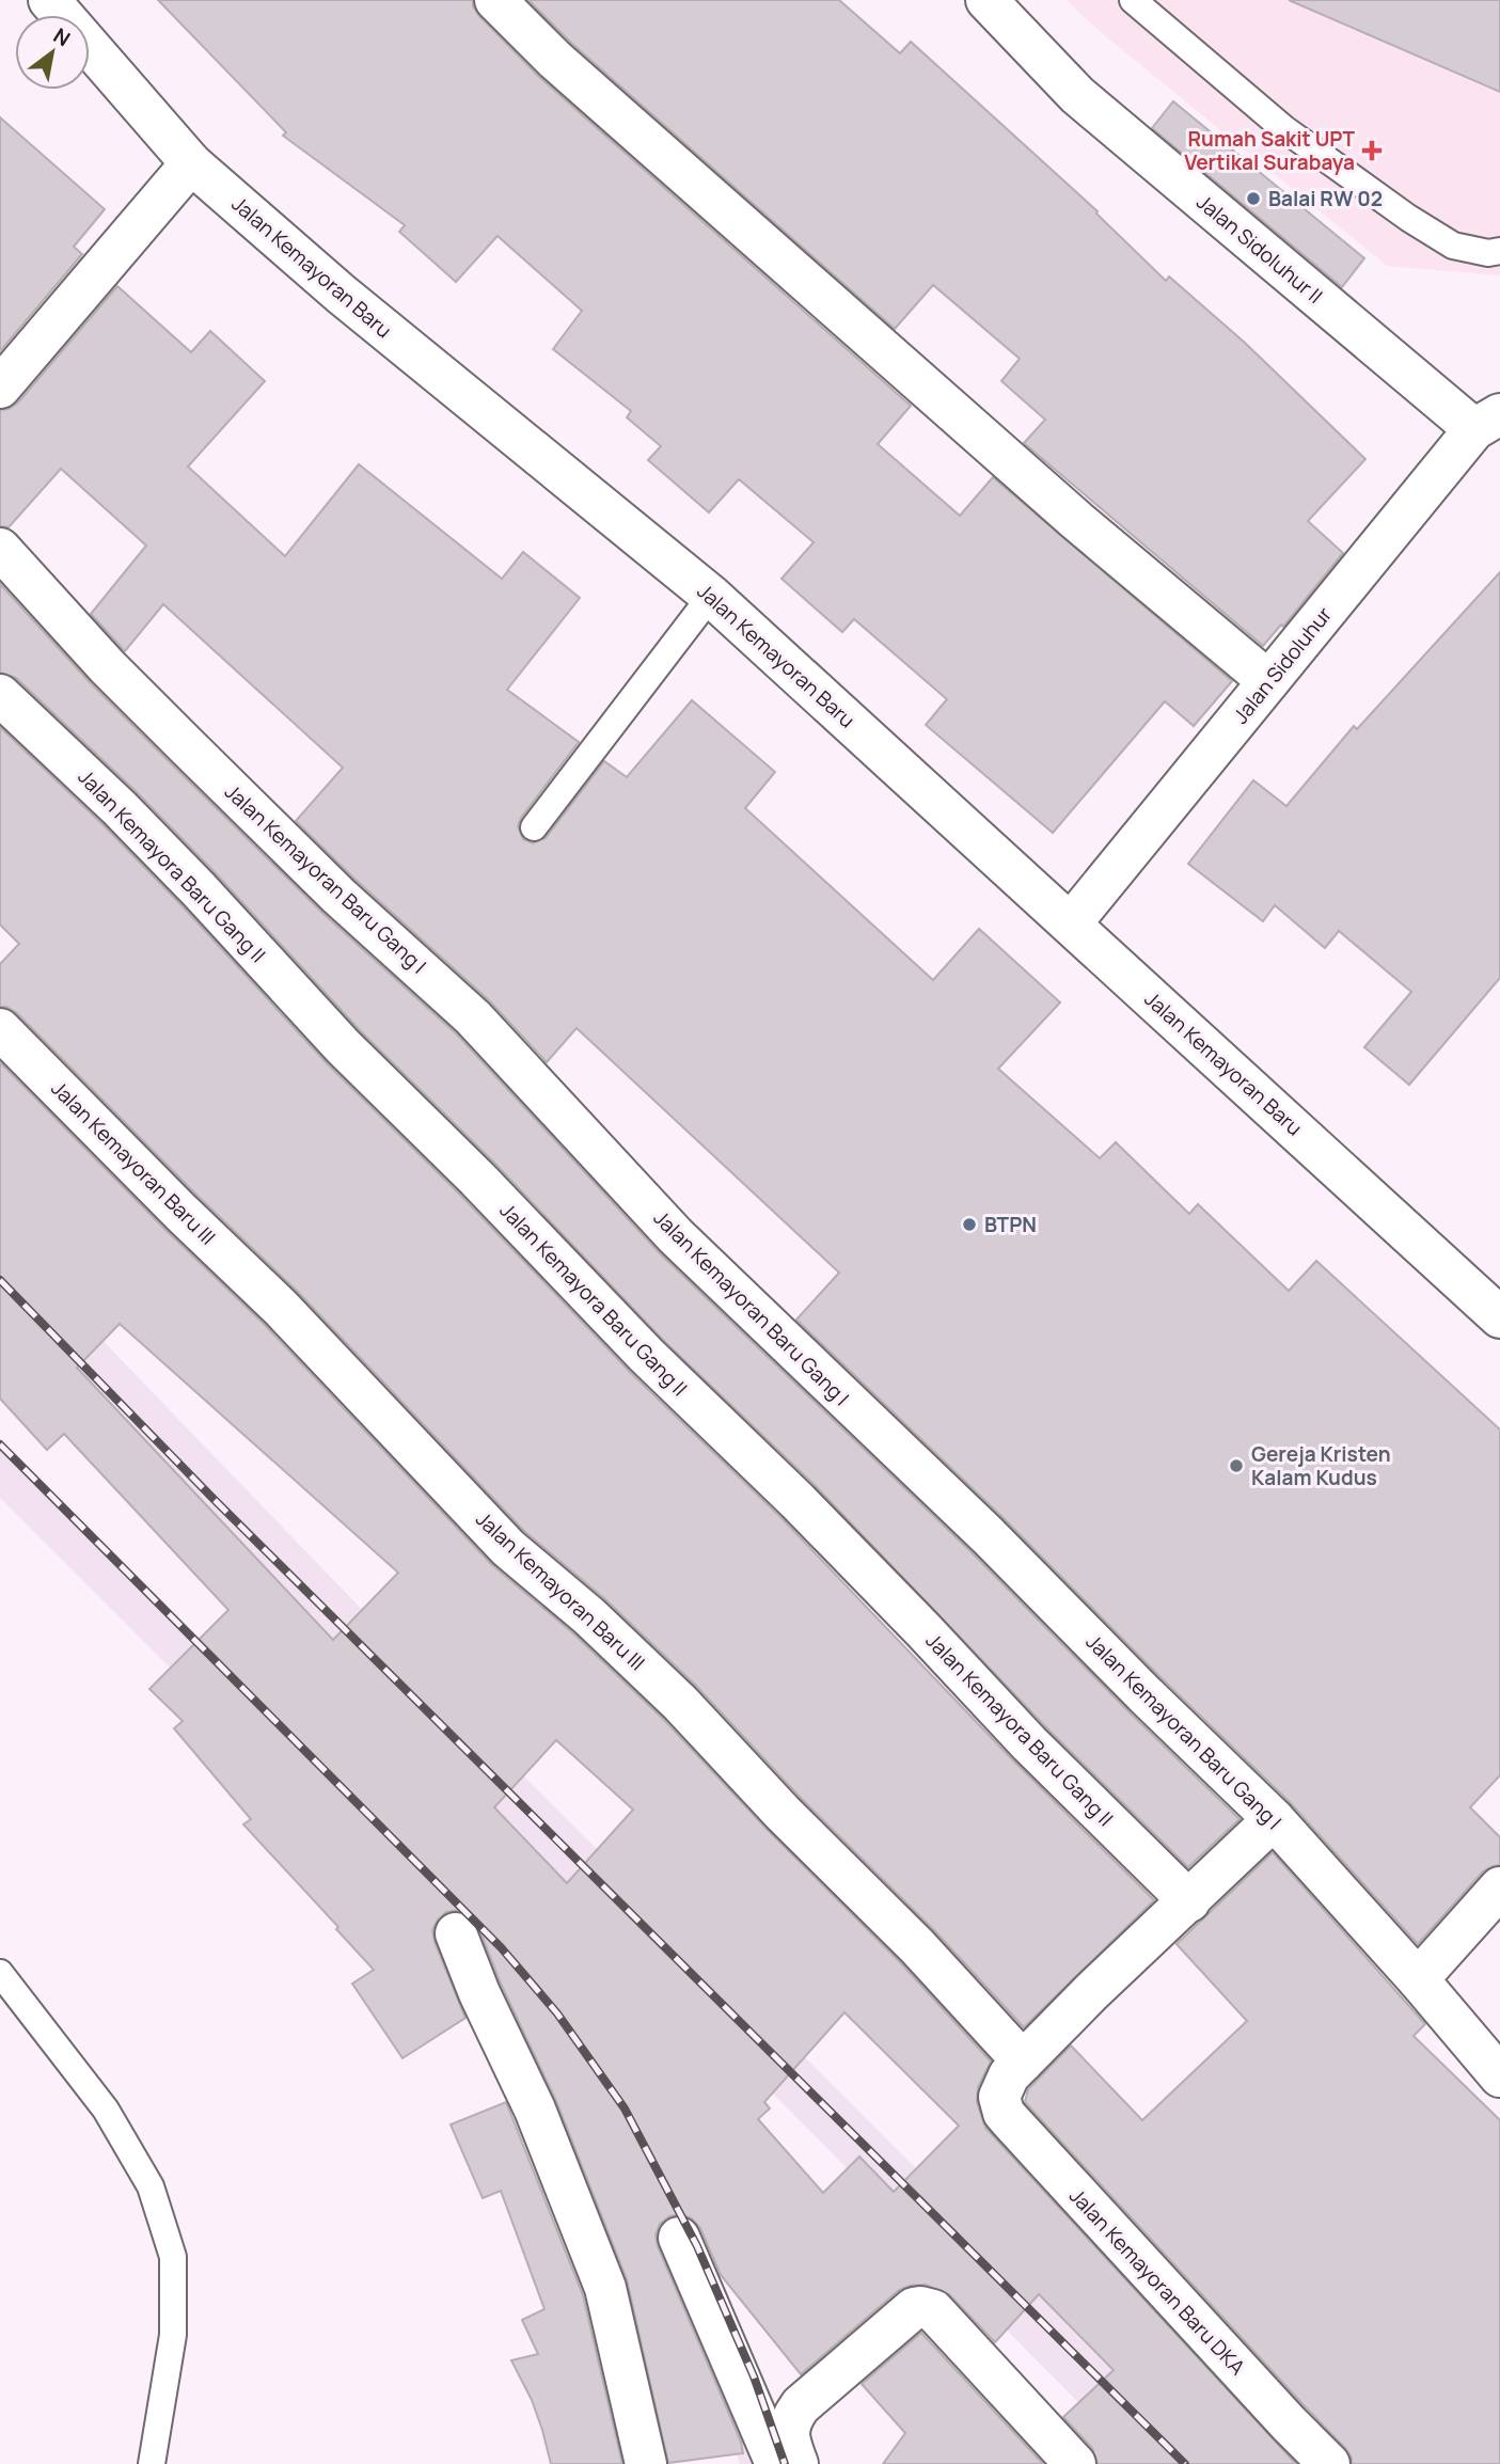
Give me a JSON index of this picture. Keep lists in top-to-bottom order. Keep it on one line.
{"streets":{"street":["Jalan Sidoluhur II","Jalan Kemayoran Baru","Jalan Sidoluhur","Jalan Kemayora Baru Gang II","Jalan Kemayoran Baru Gang I","Jalan Kemayoran Baru III","Jalan Kemayoran Baru DKA"]},"crossings":[["Jalan Sidoluhur II","Jalan Sidoluhur"],["Jalan Kemayoran Baru","Jalan Sidoluhur"],["Jalan Kemayoran Baru III","Jalan Kemayoran Baru DKA"]],"places":{"health":["Rumah Sakit UPT Vertikal Surabaya"],"other":["Balai RW 02","BTPN","Gereja Kristen Kalam Kudus"]},"north":"top right"}
